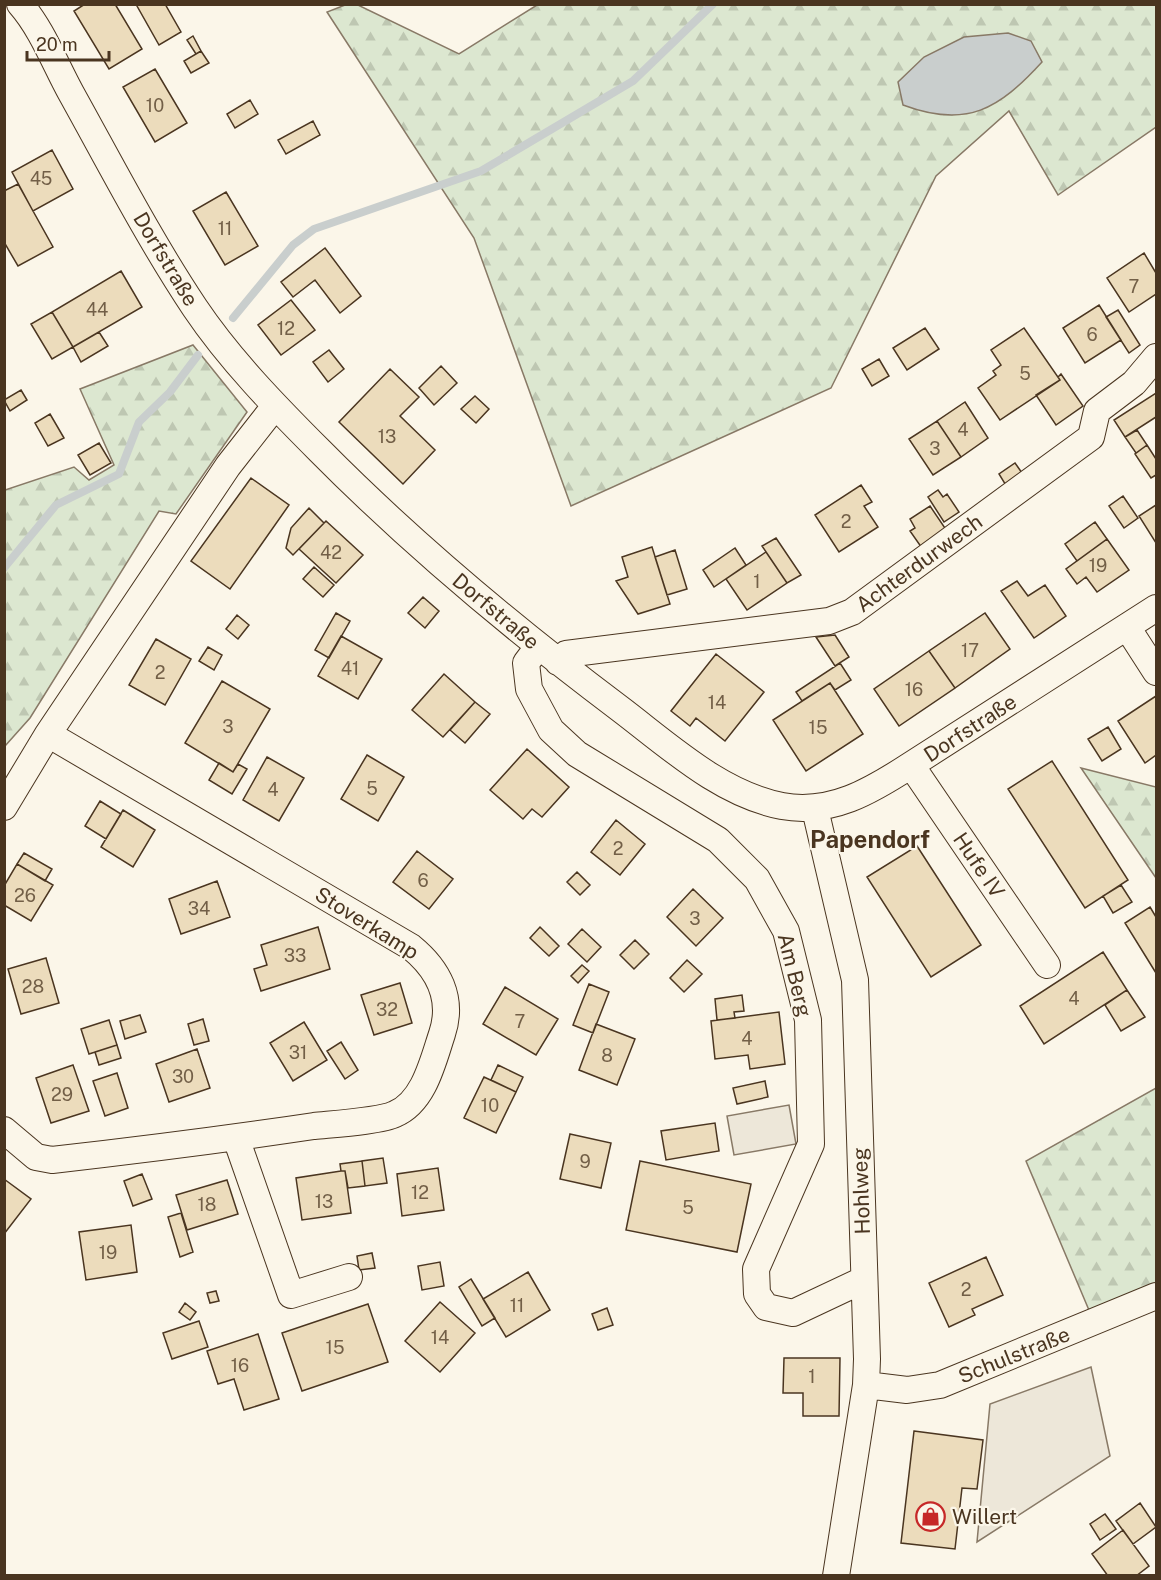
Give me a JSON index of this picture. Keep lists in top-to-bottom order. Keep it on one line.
{"streets":{"street":["Dorfstraße","Achterdurwech","Hufe IV","Stoverkamp","Am Berg","Hohlweg","Schulstraße"]},"crossings":[["Dorfstraße","Achterdurwech"],["Dorfstraße","Hufe IV"],["Dorfstraße","Am Berg"],["Dorfstraße","Hohlweg"],["Am Berg","Hohlweg"],["Hohlweg","Schulstraße"]],"districts":["Papendorf"],"places":{"shop":["Willert"]},"house_numbers":["10","45","11","7","44","12","6","5","4","13","3","2","42","19","1","17","41","2","16","14","3","15","5","4","2","6","26","34","3","33","28","4","32","7","4","31","8","30","29","10","9","12","13","18","5","19","2","11","14","15","16","1"],"scale_bar":"20 m"}
